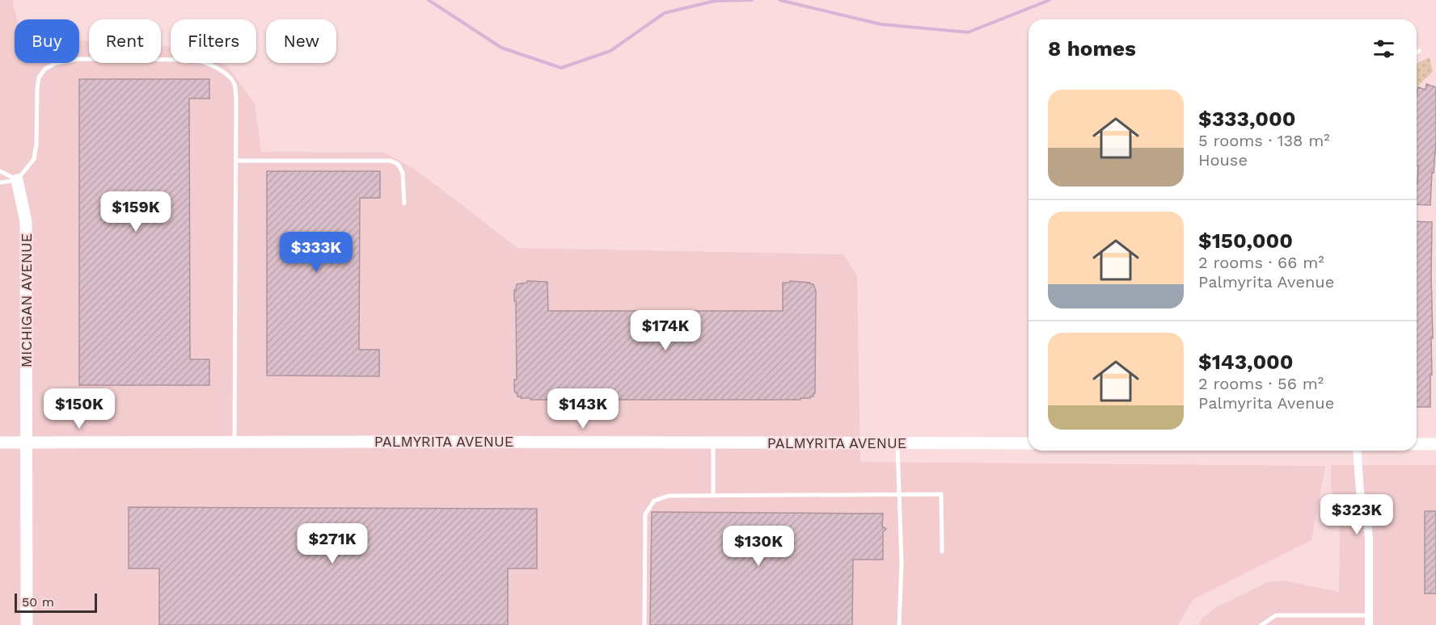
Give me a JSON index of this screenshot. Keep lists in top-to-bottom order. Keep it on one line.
{"streets":{"street":["MICHIGAN AVENUE","PALMYRITA AVENUE"]},"crossings":[["MICHIGAN AVENUE","PALMYRITA AVENUE"]],"scale_bar":"50 m","page":{"chip":["Buy","Rent","Filters","New"],"heading":"8 homes","list":[{"name":"$333,000","note":"5 rooms · 138 m² · House"},{"name":"$150,000","note":"2 rooms · 66 m² · Palmyrita Avenue"},{"name":"$143,000","note":"2 rooms · 56 m² · Palmyrita Avenue"}],"price":["$159K","$333K","$174K","$150K","$143K","$323K","$271K","$130K"],"scale":"50 m"}}
